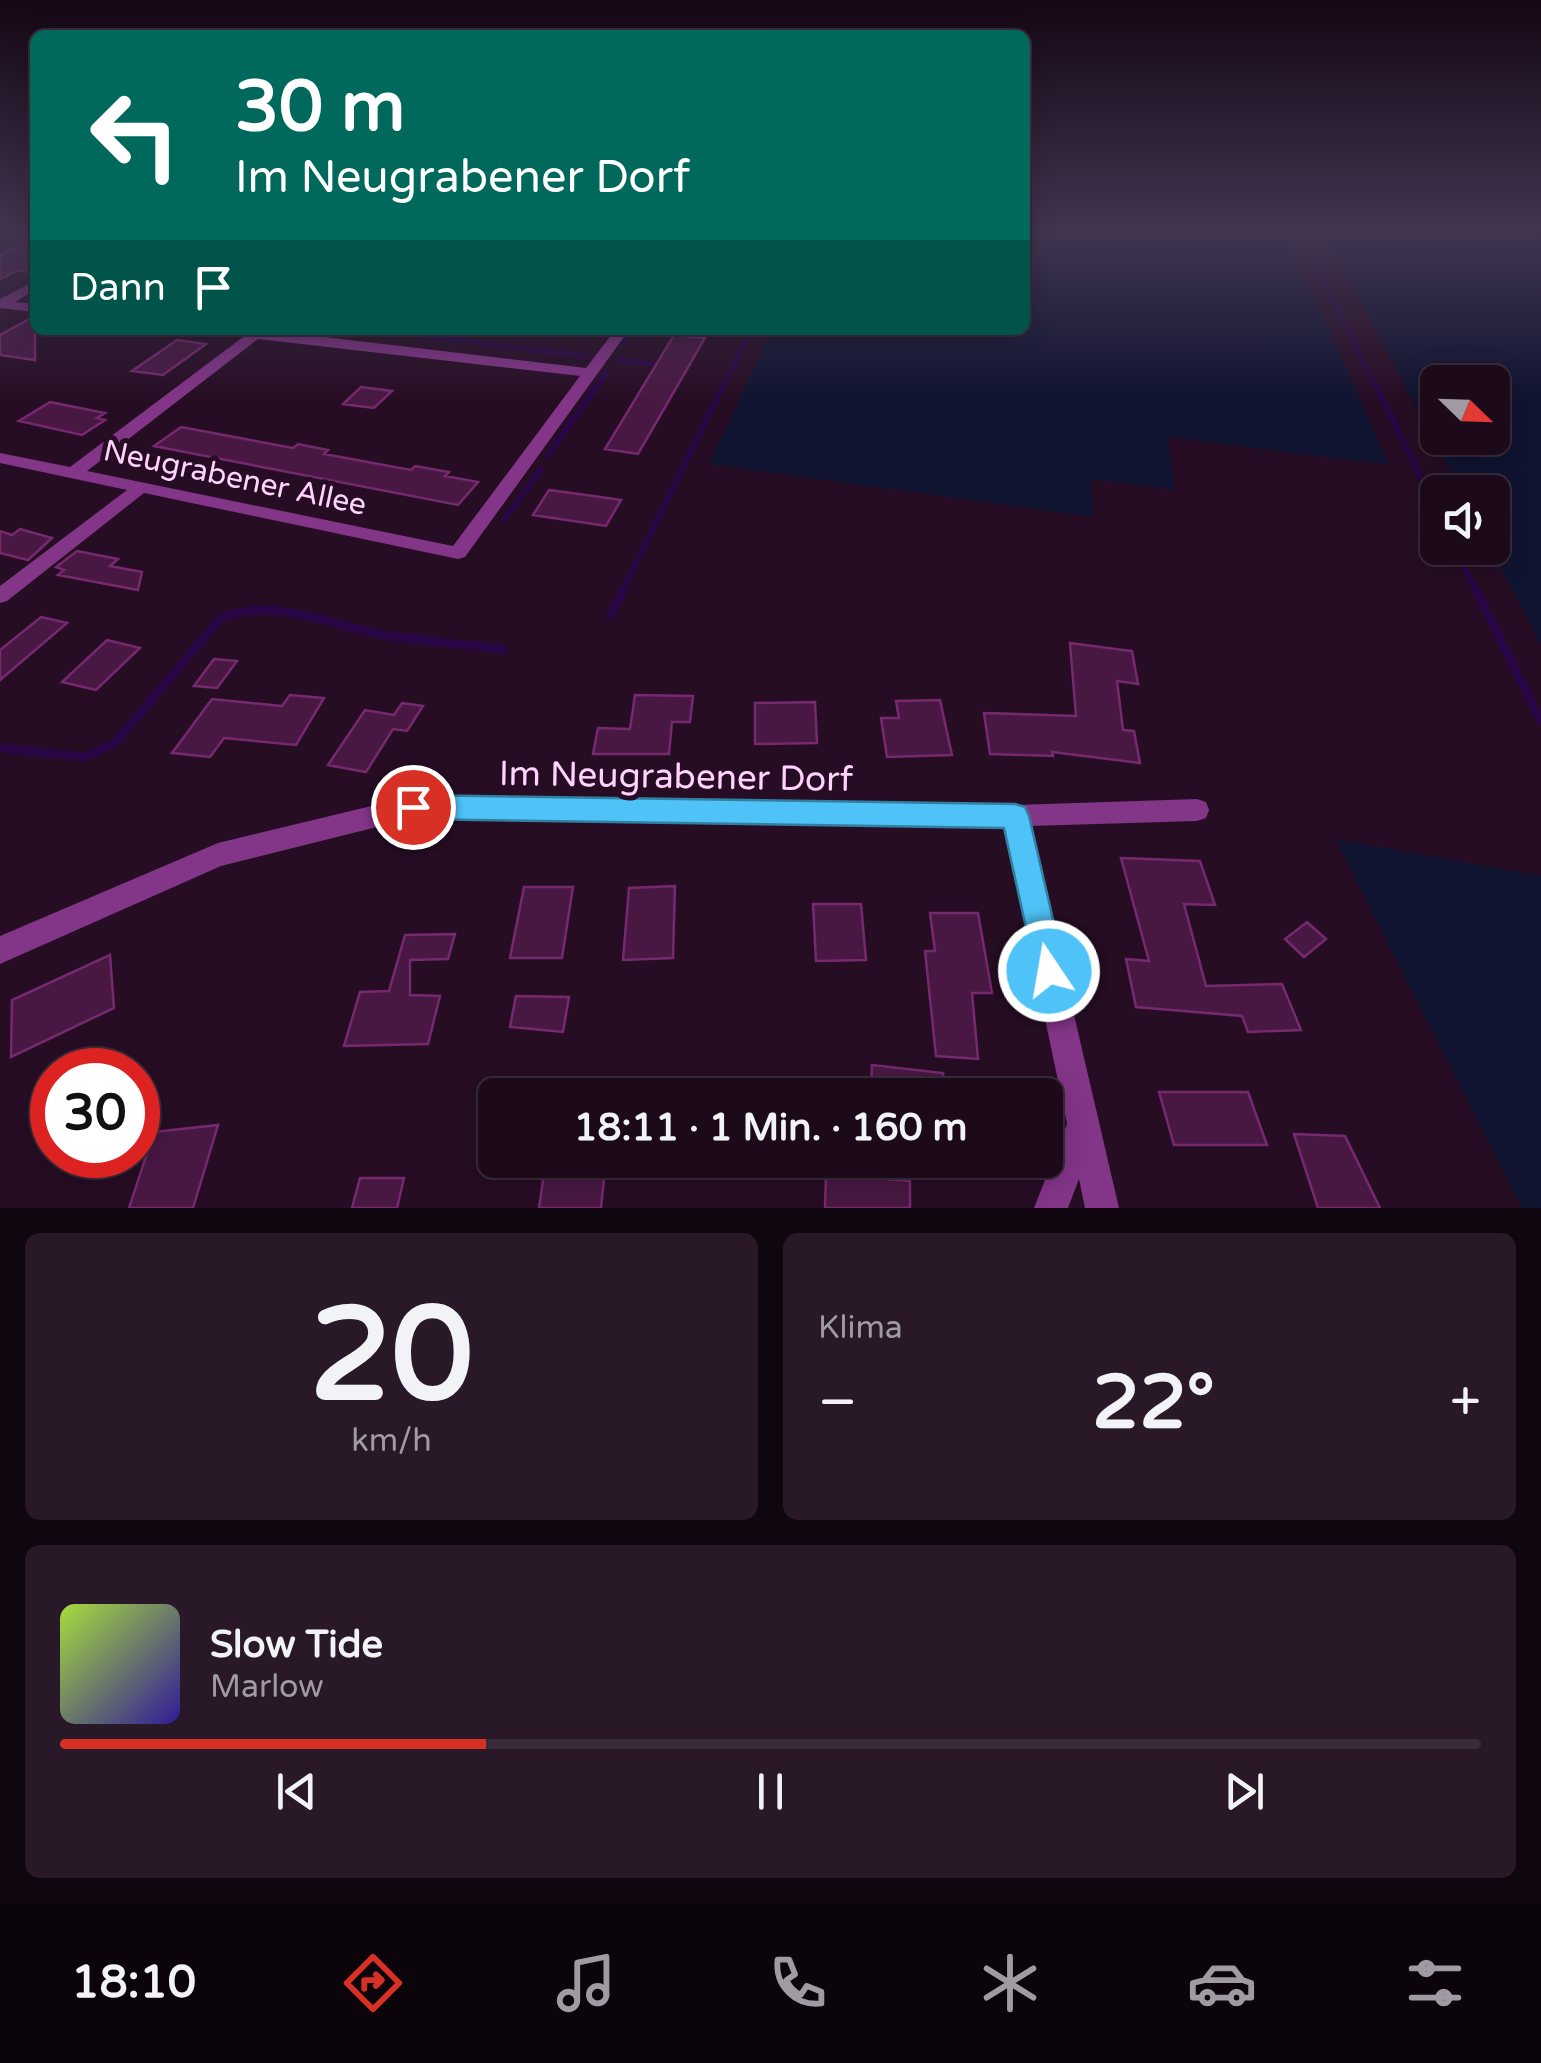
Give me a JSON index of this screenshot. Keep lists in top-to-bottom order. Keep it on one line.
{"streets":{"street":["Neugrabener Allee","Im Neugrabener Dorf"]},"north":"bottom right","page":{"turn":["30 m","Im Neugrabener Dorf"],"then":"Dann","limit":"30","trip":"18:11 · 1 Min. · 160 m","tile":[["20","km/h"],"Klima"],"heat":["−","22°","+"],"song":["Slow Tide","Marlow"],"tabs":"18:10"}}
